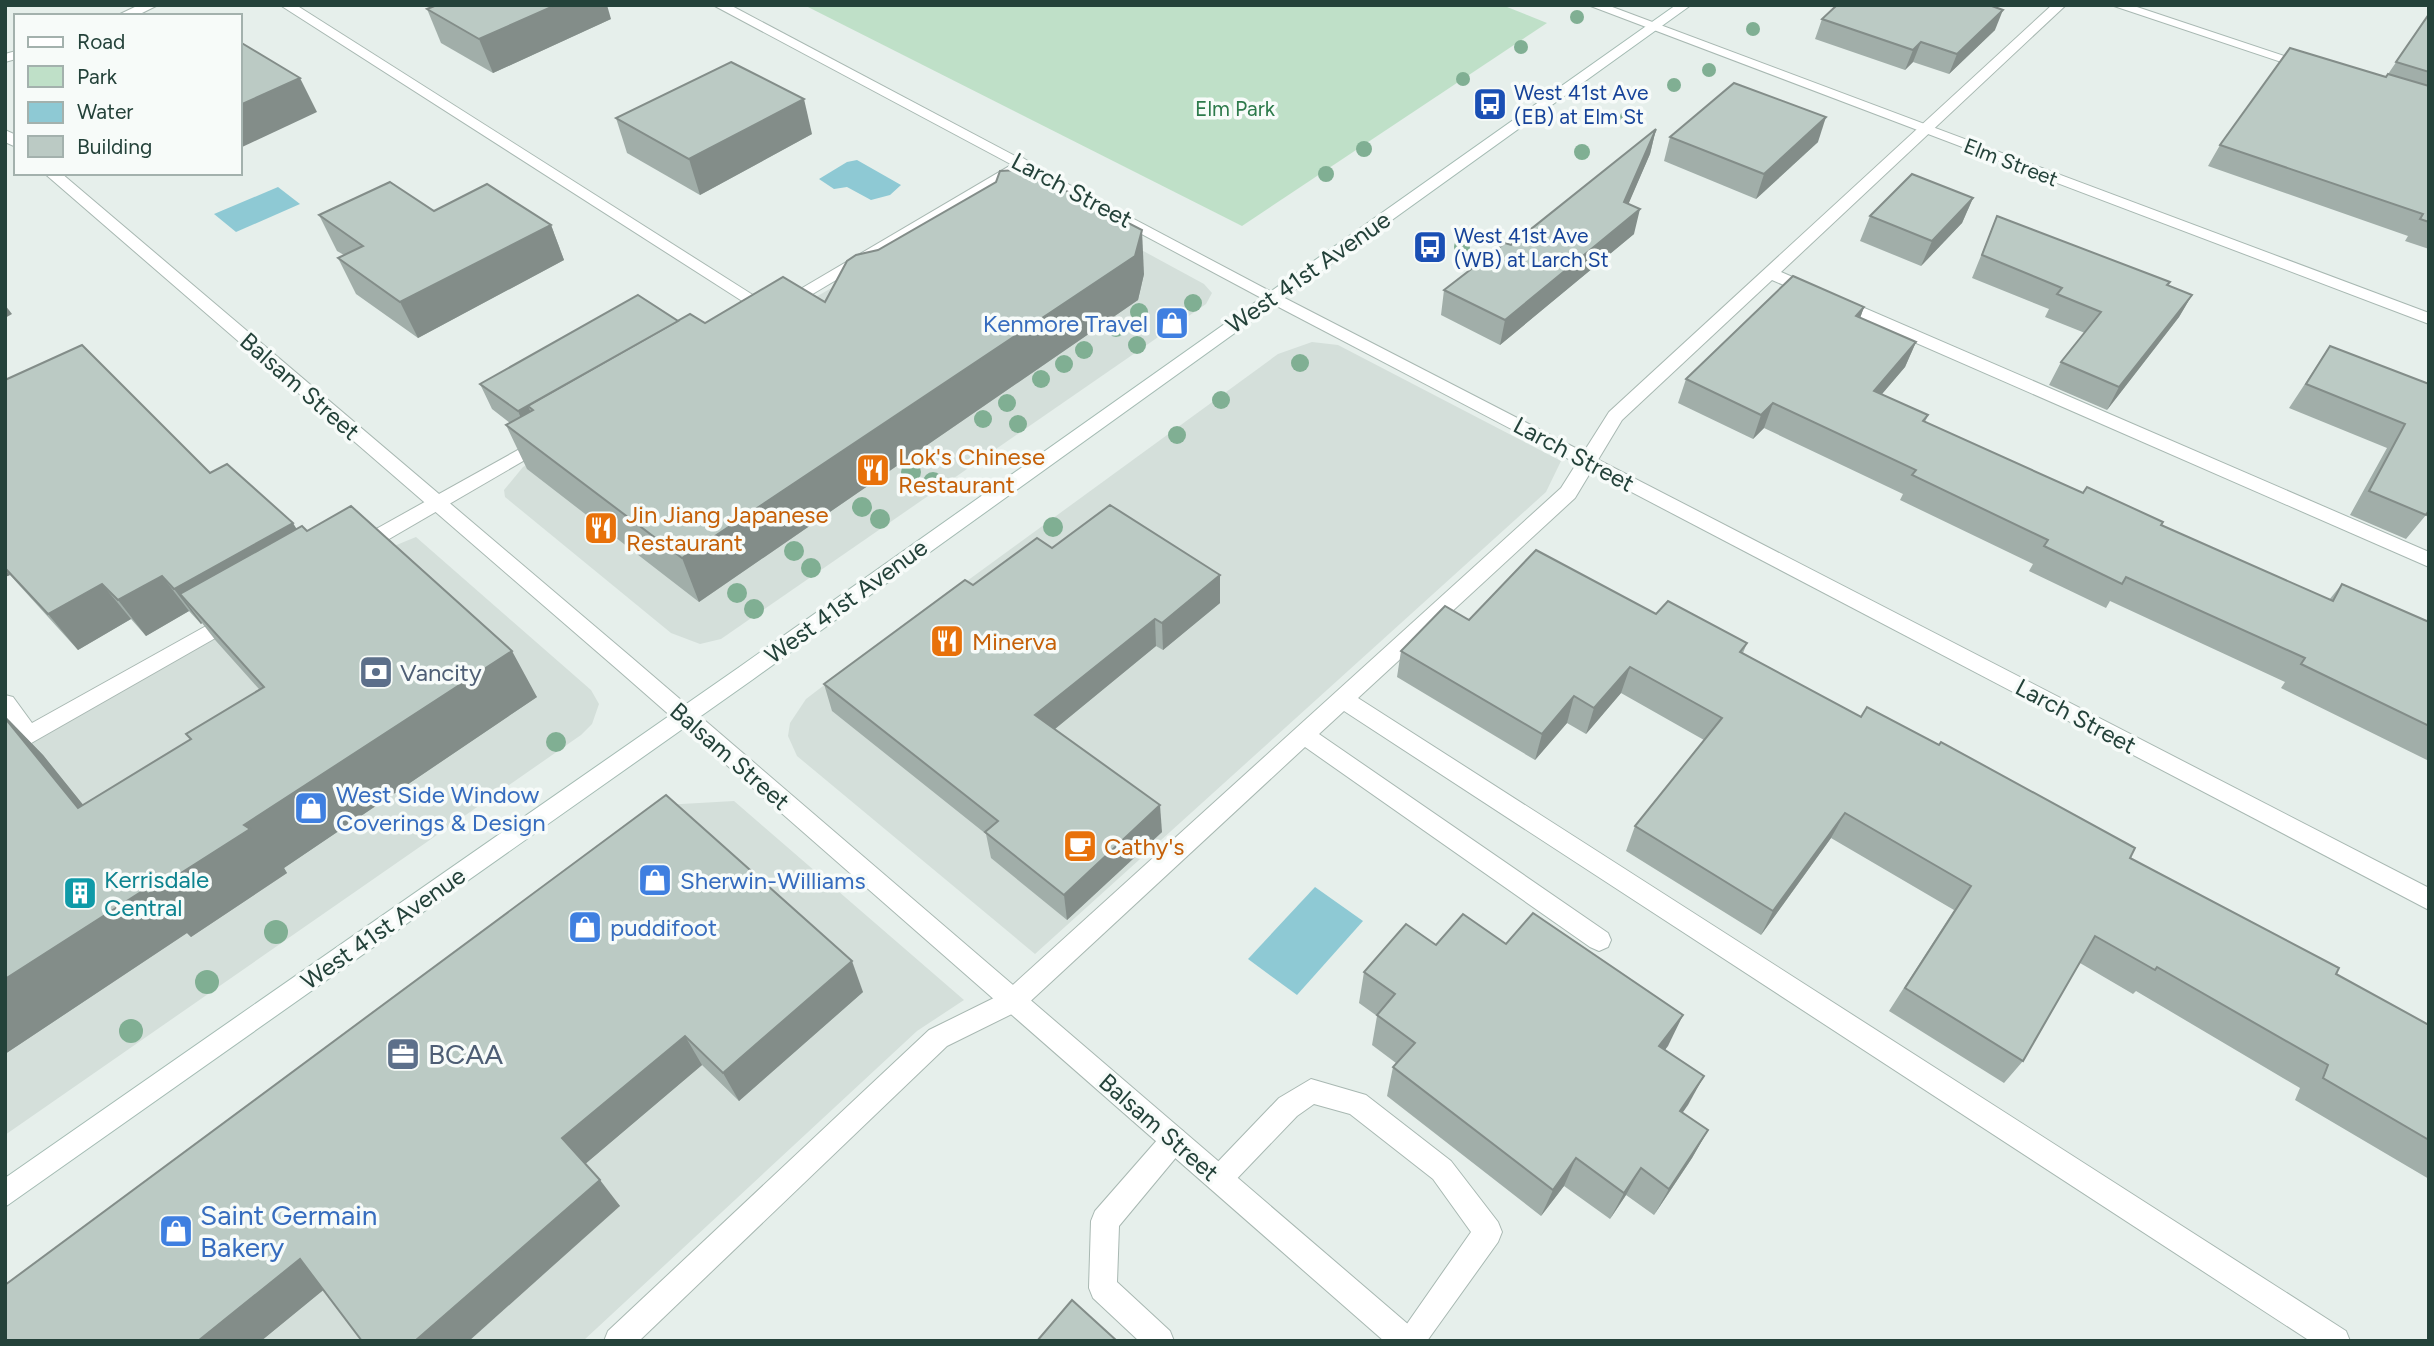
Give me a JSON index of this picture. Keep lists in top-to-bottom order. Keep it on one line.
{"streets":{"street":["Elm Street","Larch Street","West 41st Avenue","Balsam Street"]},"crossings":[["Elm Street","West 41st Avenue"],["Larch Street","West 41st Avenue"],["West 41st Avenue","Balsam Street"]],"parks":["Elm Park"],"places":{"bus stop":["West 41st Ave (EB) at Elm St","West 41st Ave (WB) at Larch St"],"shop":["Kenmore Travel","West Side Window Coverings & Design","Sherwin-Williams","puddifoot","Saint Germain Bakery"],"restaurant":["Lok's Chinese Restaurant","Jin Jiang Japanese Restaurant","Minerva"],"bank":["Vancity"],"cafe":["Cathy's"],"building":["Kerrisdale Central"],"office":["BCAA"]},"legend":["Road","Park","Water","Building"]}
